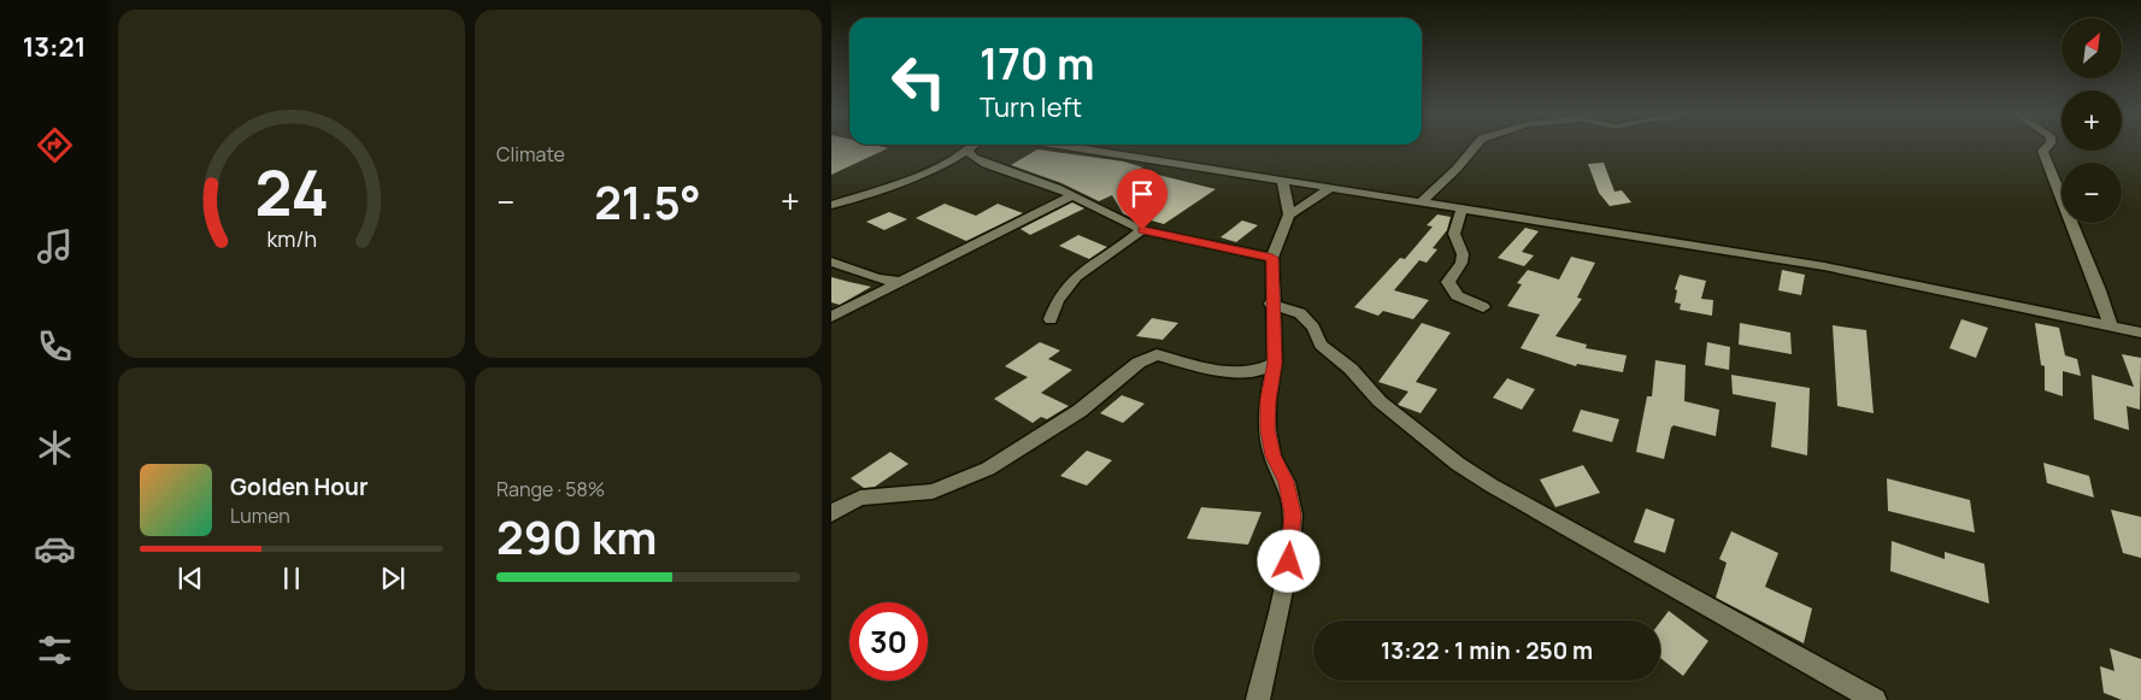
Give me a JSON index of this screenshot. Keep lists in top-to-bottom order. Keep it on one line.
{"north":"top right","page":{"tabs":"13:21","tile":["Climate",["Range · 58%","290 km"]],"map_buttons":["+","−"],"turn":["170 m","Turn left"],"heat":["−","21.5°","+"],"song":["Golden Hour","Lumen"],"limit":"30","trip":"13:22 · 1 min · 250 m","gauge":["24","km/h"]}}
